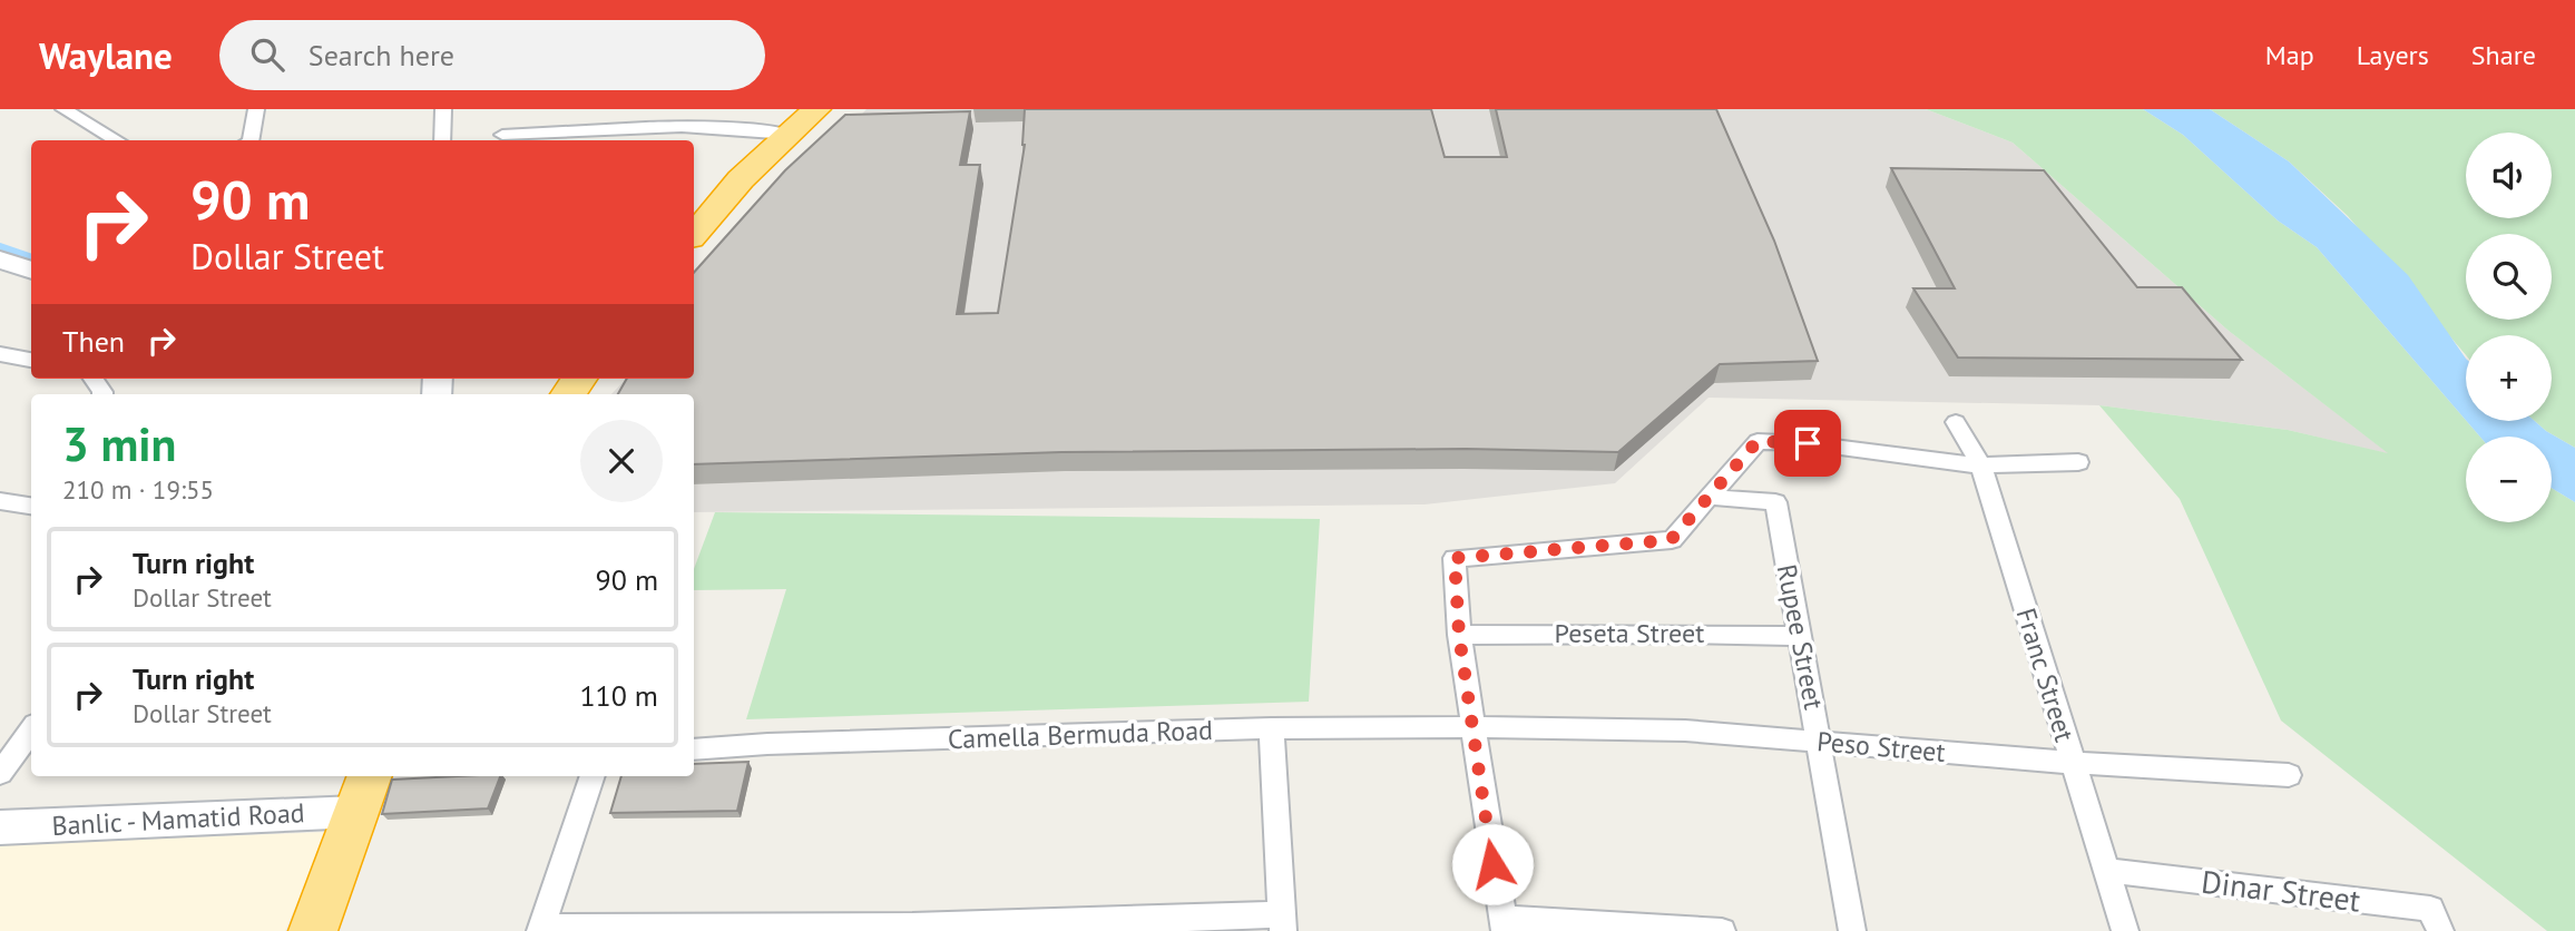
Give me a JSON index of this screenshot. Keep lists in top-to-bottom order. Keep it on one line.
{"streets":{"main road":["Banlic - Mamatid Road"],"street":["Peseta Street","Rupee Street","Franc Street","Camella Bermuda Road","Peso Street","Dinar Street"]},"crossings":[["Peseta Street","Rupee Street"],["Rupee Street","Peso Street"],["Franc Street","Peso Street"],["Franc Street","Dinar Street"],["Camella Bermuda Road","Peso Street"]],"page":{"header":"Waylane","search":"Search here","nav":["Map","Layers","Share"],"map_buttons":["+","−"],"turn":["90 m","Dollar Street"],"then":"Then","heading":["3 min","210 m · 19:55"],"list":[{"name":"Turn right","note":"Dollar Street","value":"90 m"},{"name":"Turn right","note":"Dollar Street","value":"110 m"}]}}
